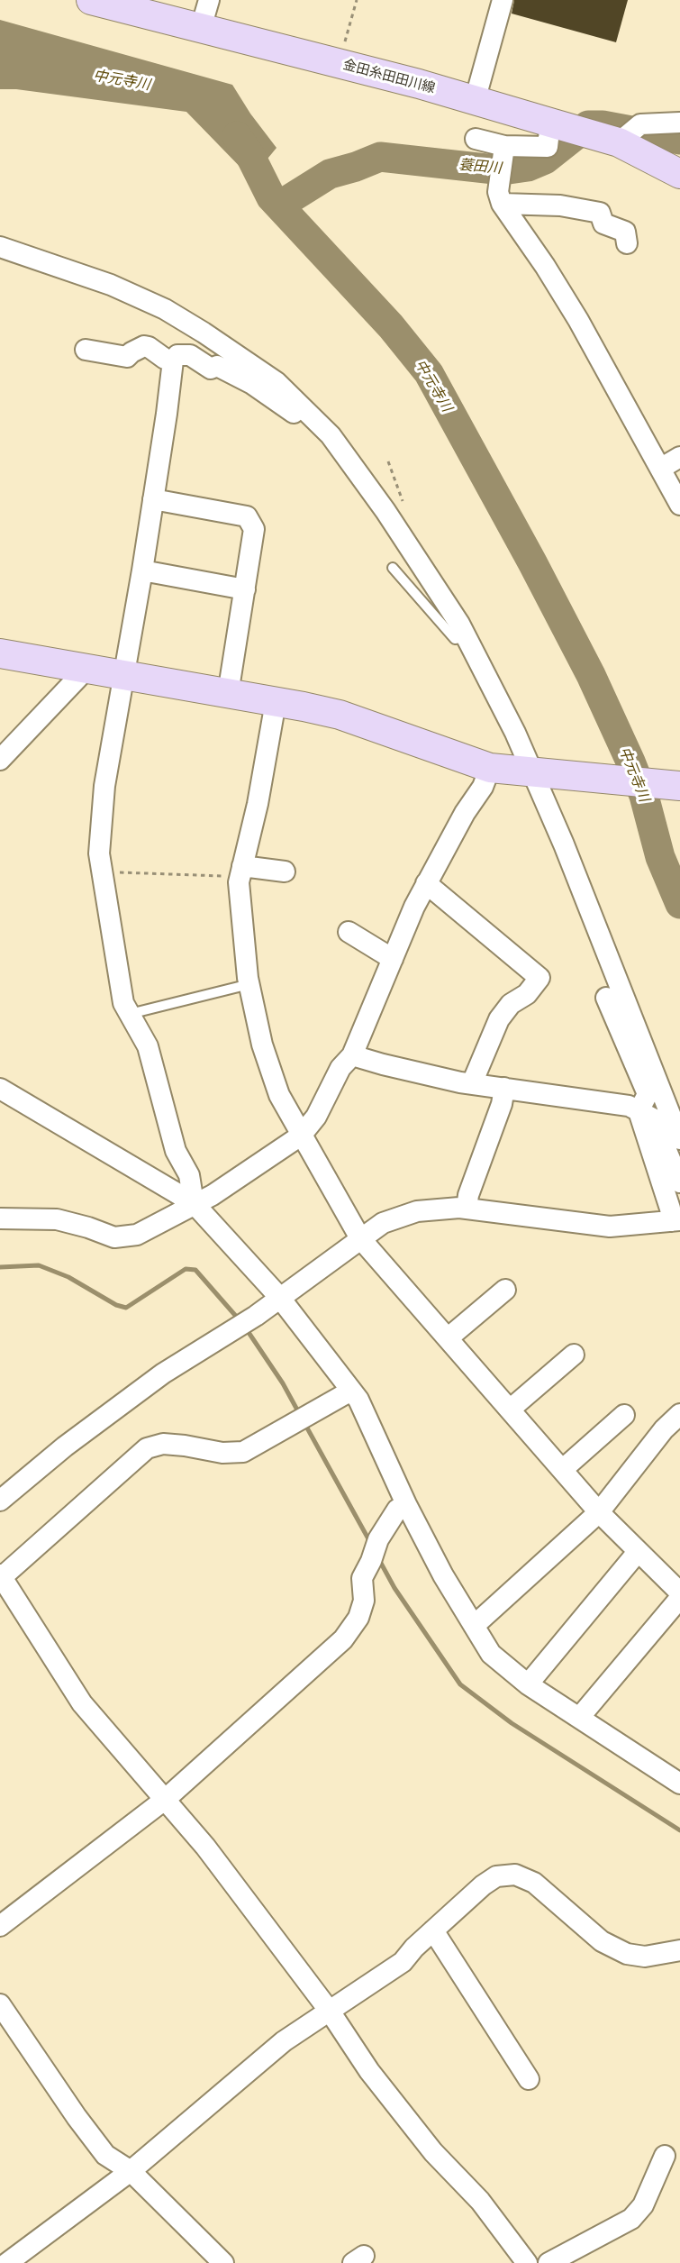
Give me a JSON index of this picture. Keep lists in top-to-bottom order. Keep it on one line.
{"streets":{"street":["金田糸田田川線"]},"water":["中元寺川","蓑田川"]}
